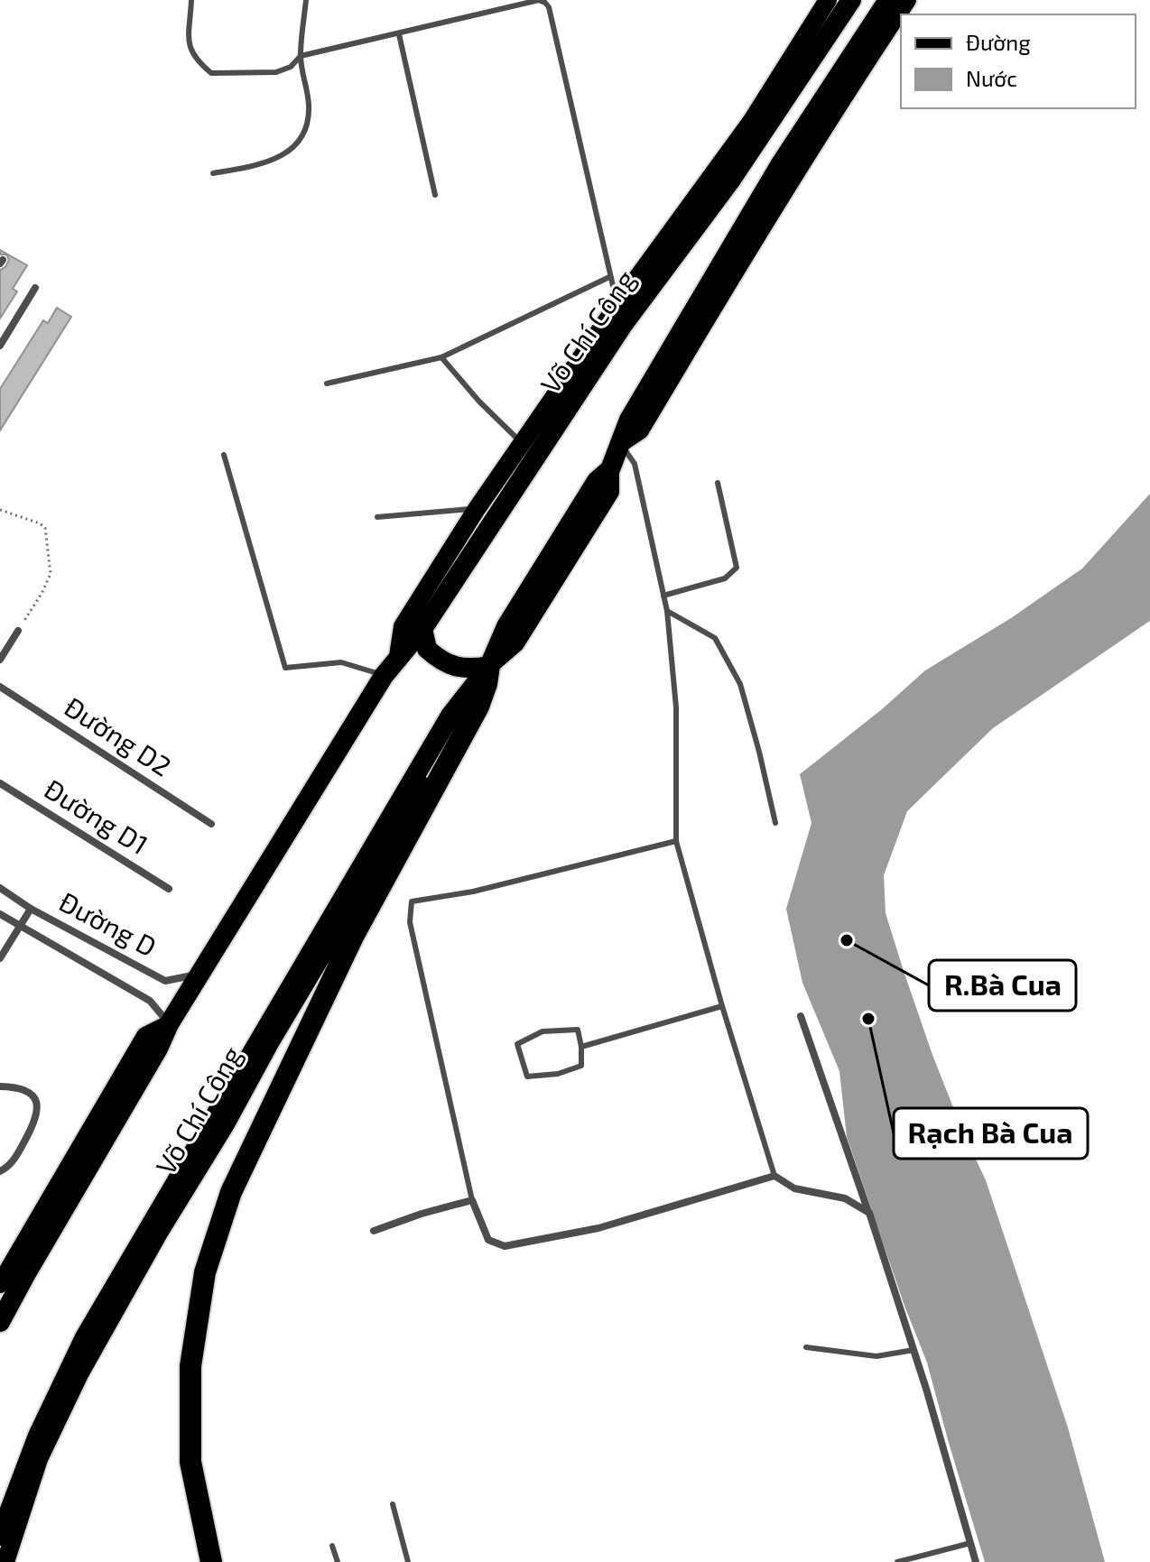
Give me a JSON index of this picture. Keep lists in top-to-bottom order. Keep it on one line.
{"streets":{"highway":["Võ Chí Công"],"street":["Đường D2","Đường D1","Đường D"]},"crossings":[["Võ Chí Công","Đường D"]],"places":["R.Bà Cua","Rạch Bà Cua"],"legend":["Đường","Nước"]}
